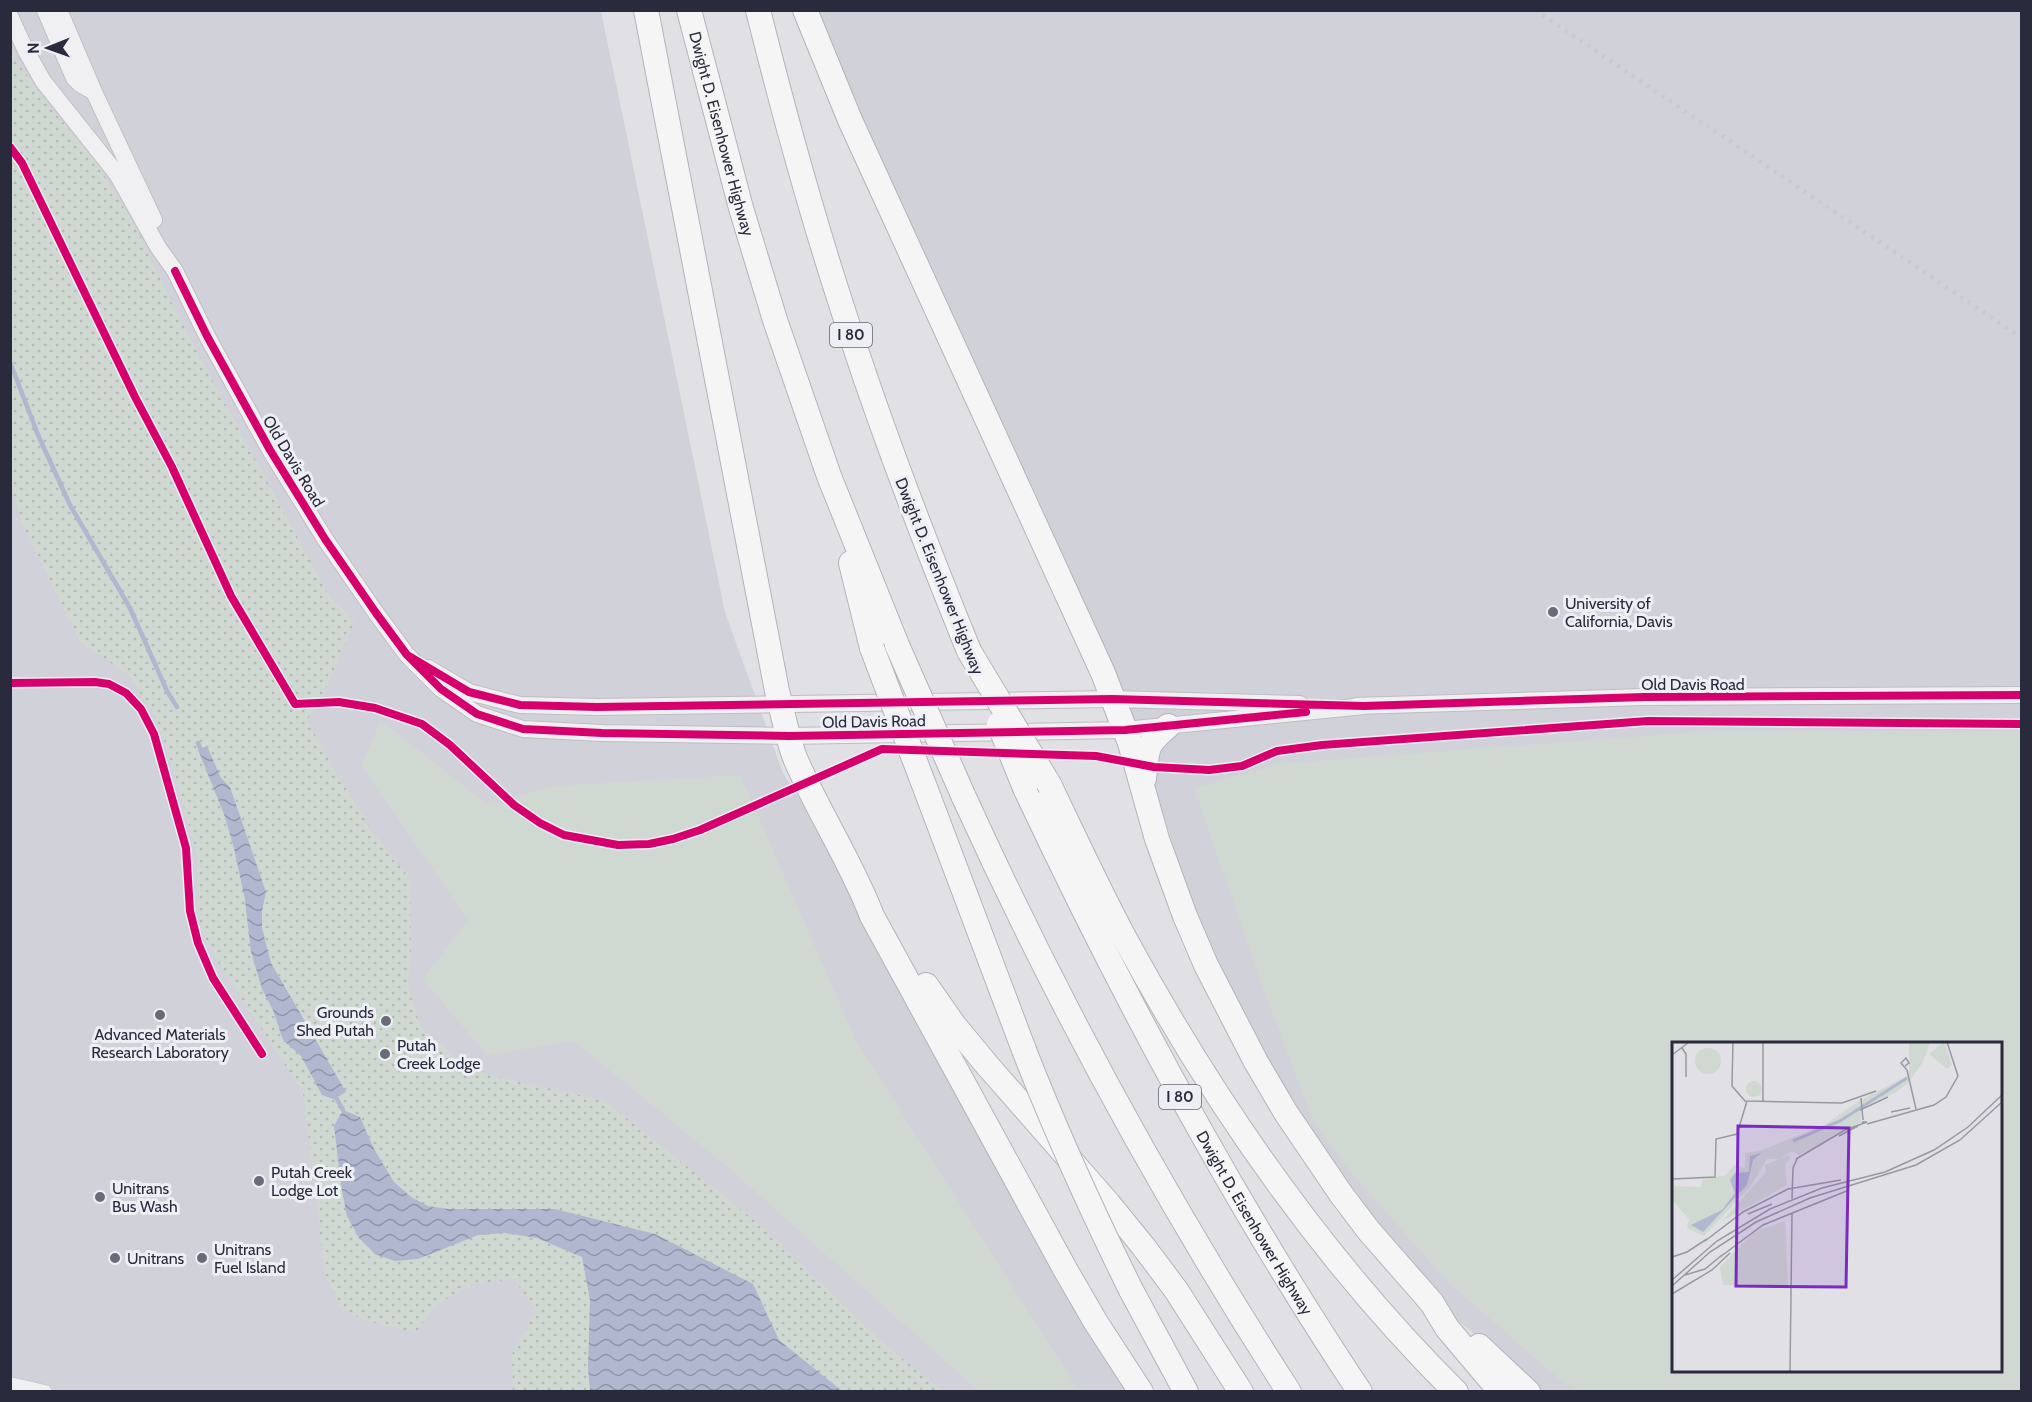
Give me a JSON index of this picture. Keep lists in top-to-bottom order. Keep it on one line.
{"streets":{"highway":["Dwight D. Eisenhower Highway","I 80"],"street":["Old Davis Road"]},"places":["University of California, Davis","Advanced Materials Research Laboratory","Grounds Shed Putah","Putah Creek Lodge","Putah Creek Lodge Lot","Unitrans Bus Wash","Unitrans","Unitrans Fuel Island"],"north":"left"}
